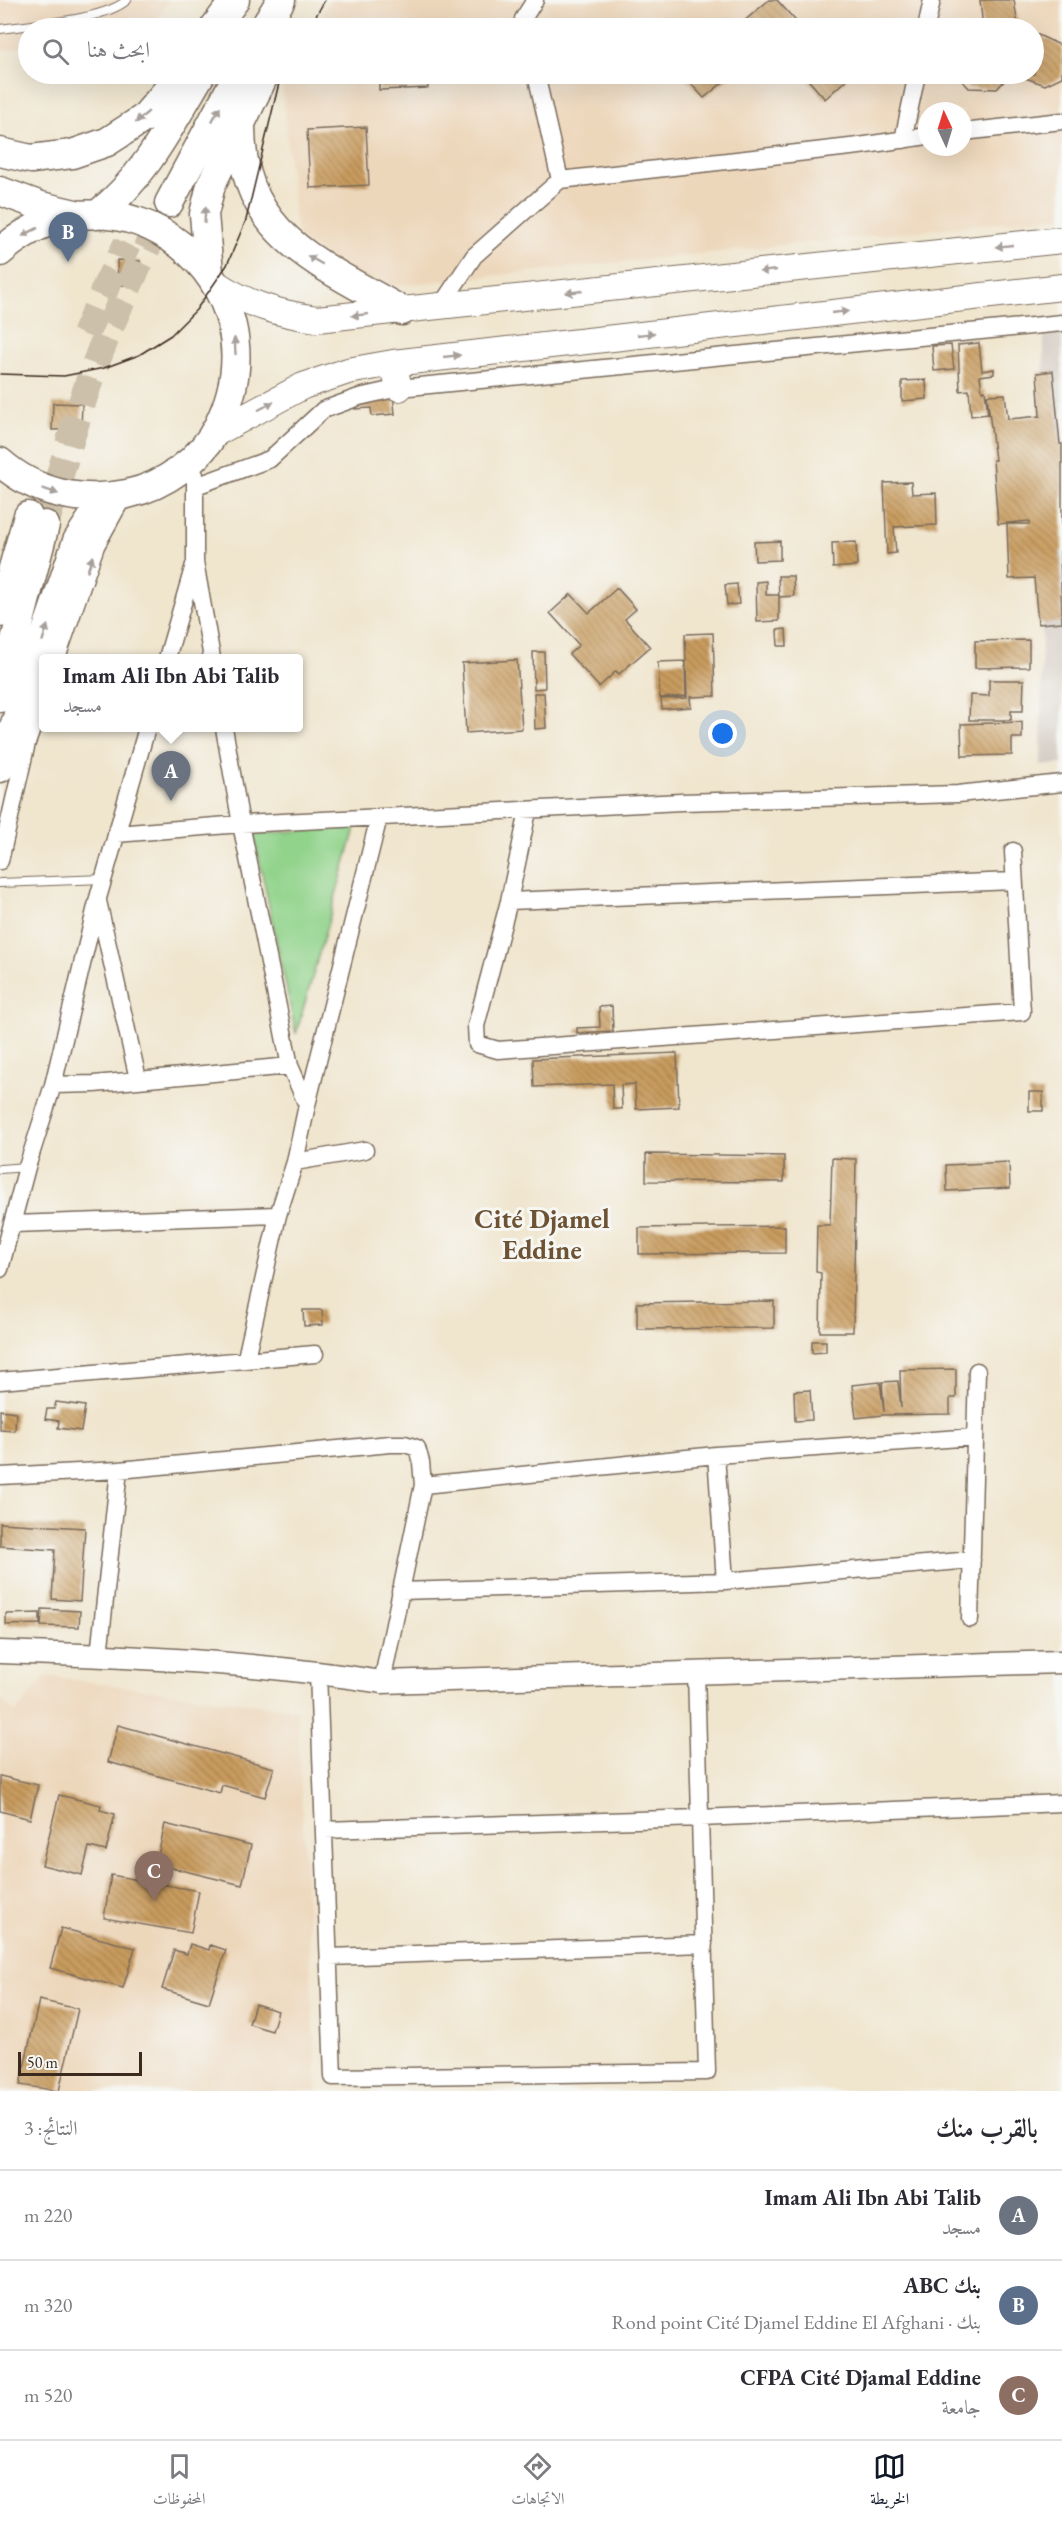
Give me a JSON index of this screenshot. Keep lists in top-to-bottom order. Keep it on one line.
{"districts":["Cité Djamel Eddine"],"scale_bar":"50 m","north":"top","page":{"search":"ابحث هنا","pins":["B","A","C"],"popup":["Imam Ali Ibn Abi Talib","مسجد"],"scale":"50 m","heading":["بالقرب منك","النتائج: 3"],"list":[{"mark":"A","name":"Imam Ali Ibn Abi Talib","note":"مسجد","value":"220 m"},{"mark":"B","name":"بنك ABC","note":"بنك · Rond point Cité Djamel Eddine El Afghani","value":"320 m"},{"mark":"C","name":"CFPA Cité Djamal Eddine","note":"جامعة","value":"520 m"}],"nav":["الخريطة","الاتجاهات","المحفوظات"]}}
